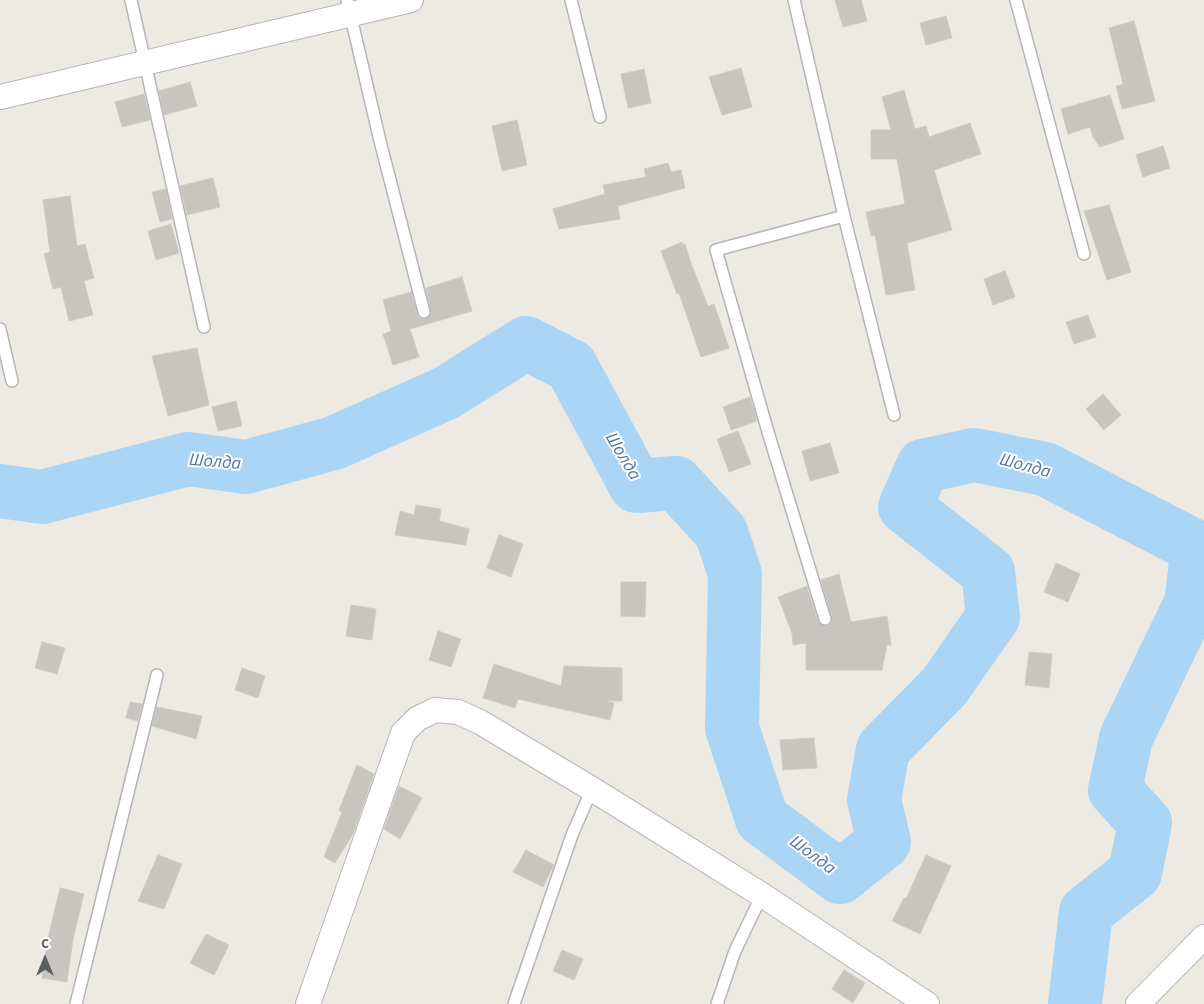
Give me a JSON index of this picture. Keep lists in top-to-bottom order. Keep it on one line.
{"water":["Шолда"],"north":"top"}
